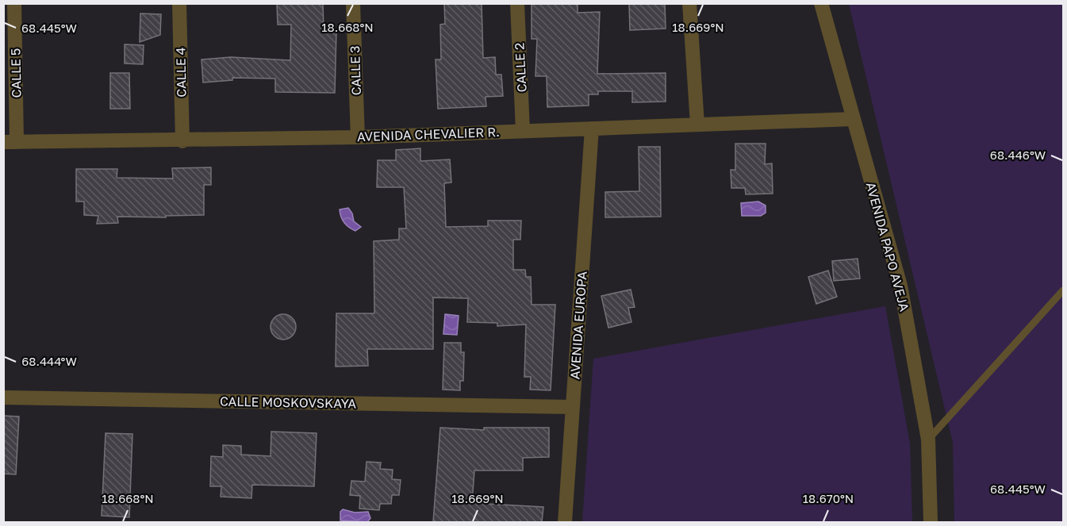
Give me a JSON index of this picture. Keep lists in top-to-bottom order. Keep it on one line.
{"streets":{"street":["CALLE 2","CALLE 3","CALLE 4","CALLE 5","AVENIDA CHEVALIER R.","AVENIDA PAPO AVEJA","AVENIDA EUROPA","CALLE MOSKOVSKAYA"]},"crossings":[["CALLE 2","AVENIDA CHEVALIER R."],["CALLE 3","AVENIDA CHEVALIER R."],["CALLE 4","AVENIDA CHEVALIER R."],["CALLE 5","AVENIDA CHEVALIER R."],["AVENIDA CHEVALIER R.","AVENIDA PAPO AVEJA"],["AVENIDA CHEVALIER R.","AVENIDA EUROPA"],["AVENIDA EUROPA","CALLE MOSKOVSKAYA"]],"coordinates":["18.668°N","18.669°N","68.445°W","68.446°W","68.444°W","18.670°N"]}
